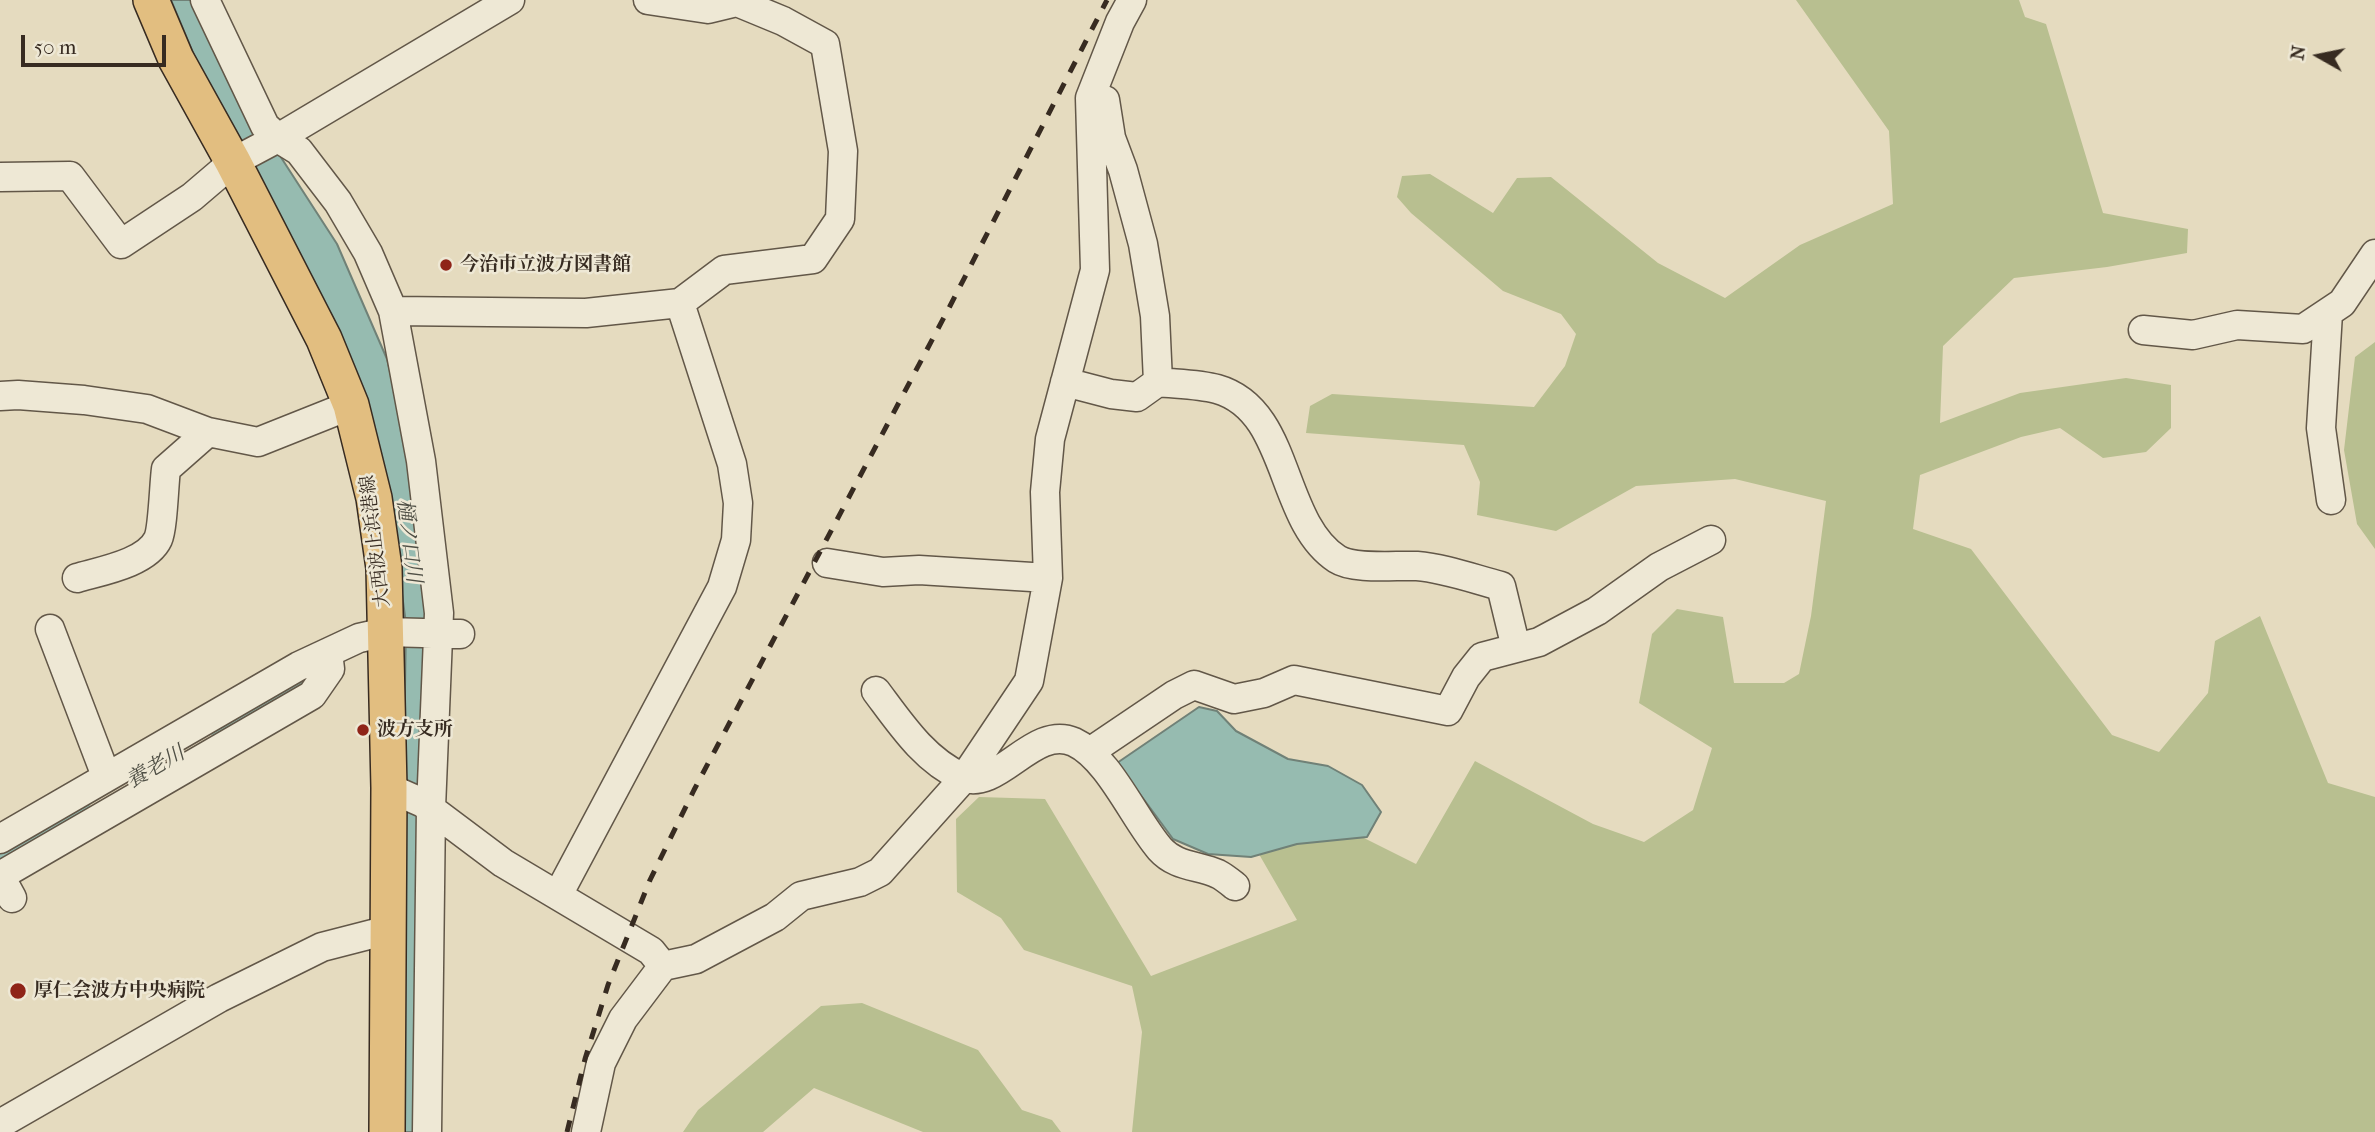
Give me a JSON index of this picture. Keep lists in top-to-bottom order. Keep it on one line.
{"streets":{"main road":["大西波止浜港線"]},"water":["樋ノ口川","養老川"],"places":["今治市立波方図書館","波方支所","厚仁会波方中央病院"],"scale_bar":"50 m","north":"left"}
